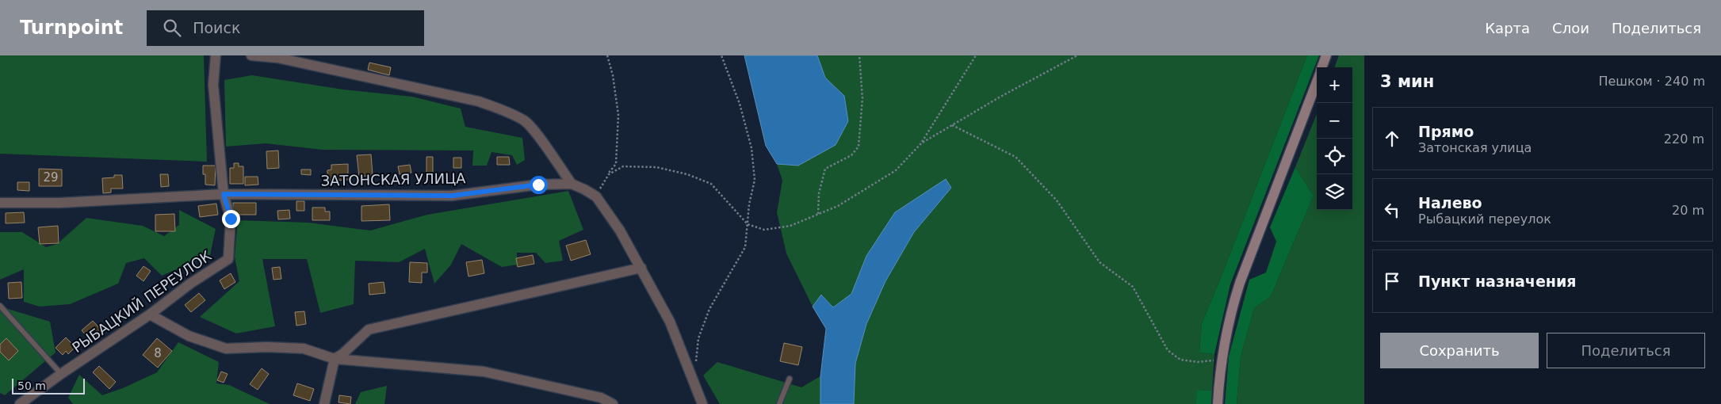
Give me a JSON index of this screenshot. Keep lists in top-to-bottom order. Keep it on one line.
{"streets":{"street":["ЗАТОНСКАЯ УЛИЦА","РЫБАЦКИЙ ПЕРЕУЛОК"]},"crossings":[["ЗАТОНСКАЯ УЛИЦА","РЫБАЦКИЙ ПЕРЕУЛОК"]],"house_numbers":["29","8"],"scale_bar":"50 m","page":{"header":"Turnpoint","search":"Поиск","nav":["Карта","Слои","Поделиться"],"heading":["3 мин","Пешком · 240 m"],"map_buttons":["+","−"],"list":[["Прямо","Затонская улица","220 m"],["Налево","Рыбацкий переулок","20 m"],"Пункт назначения"],"buttons":["Сохранить","Поделиться"],"scale":"50 m"}}
